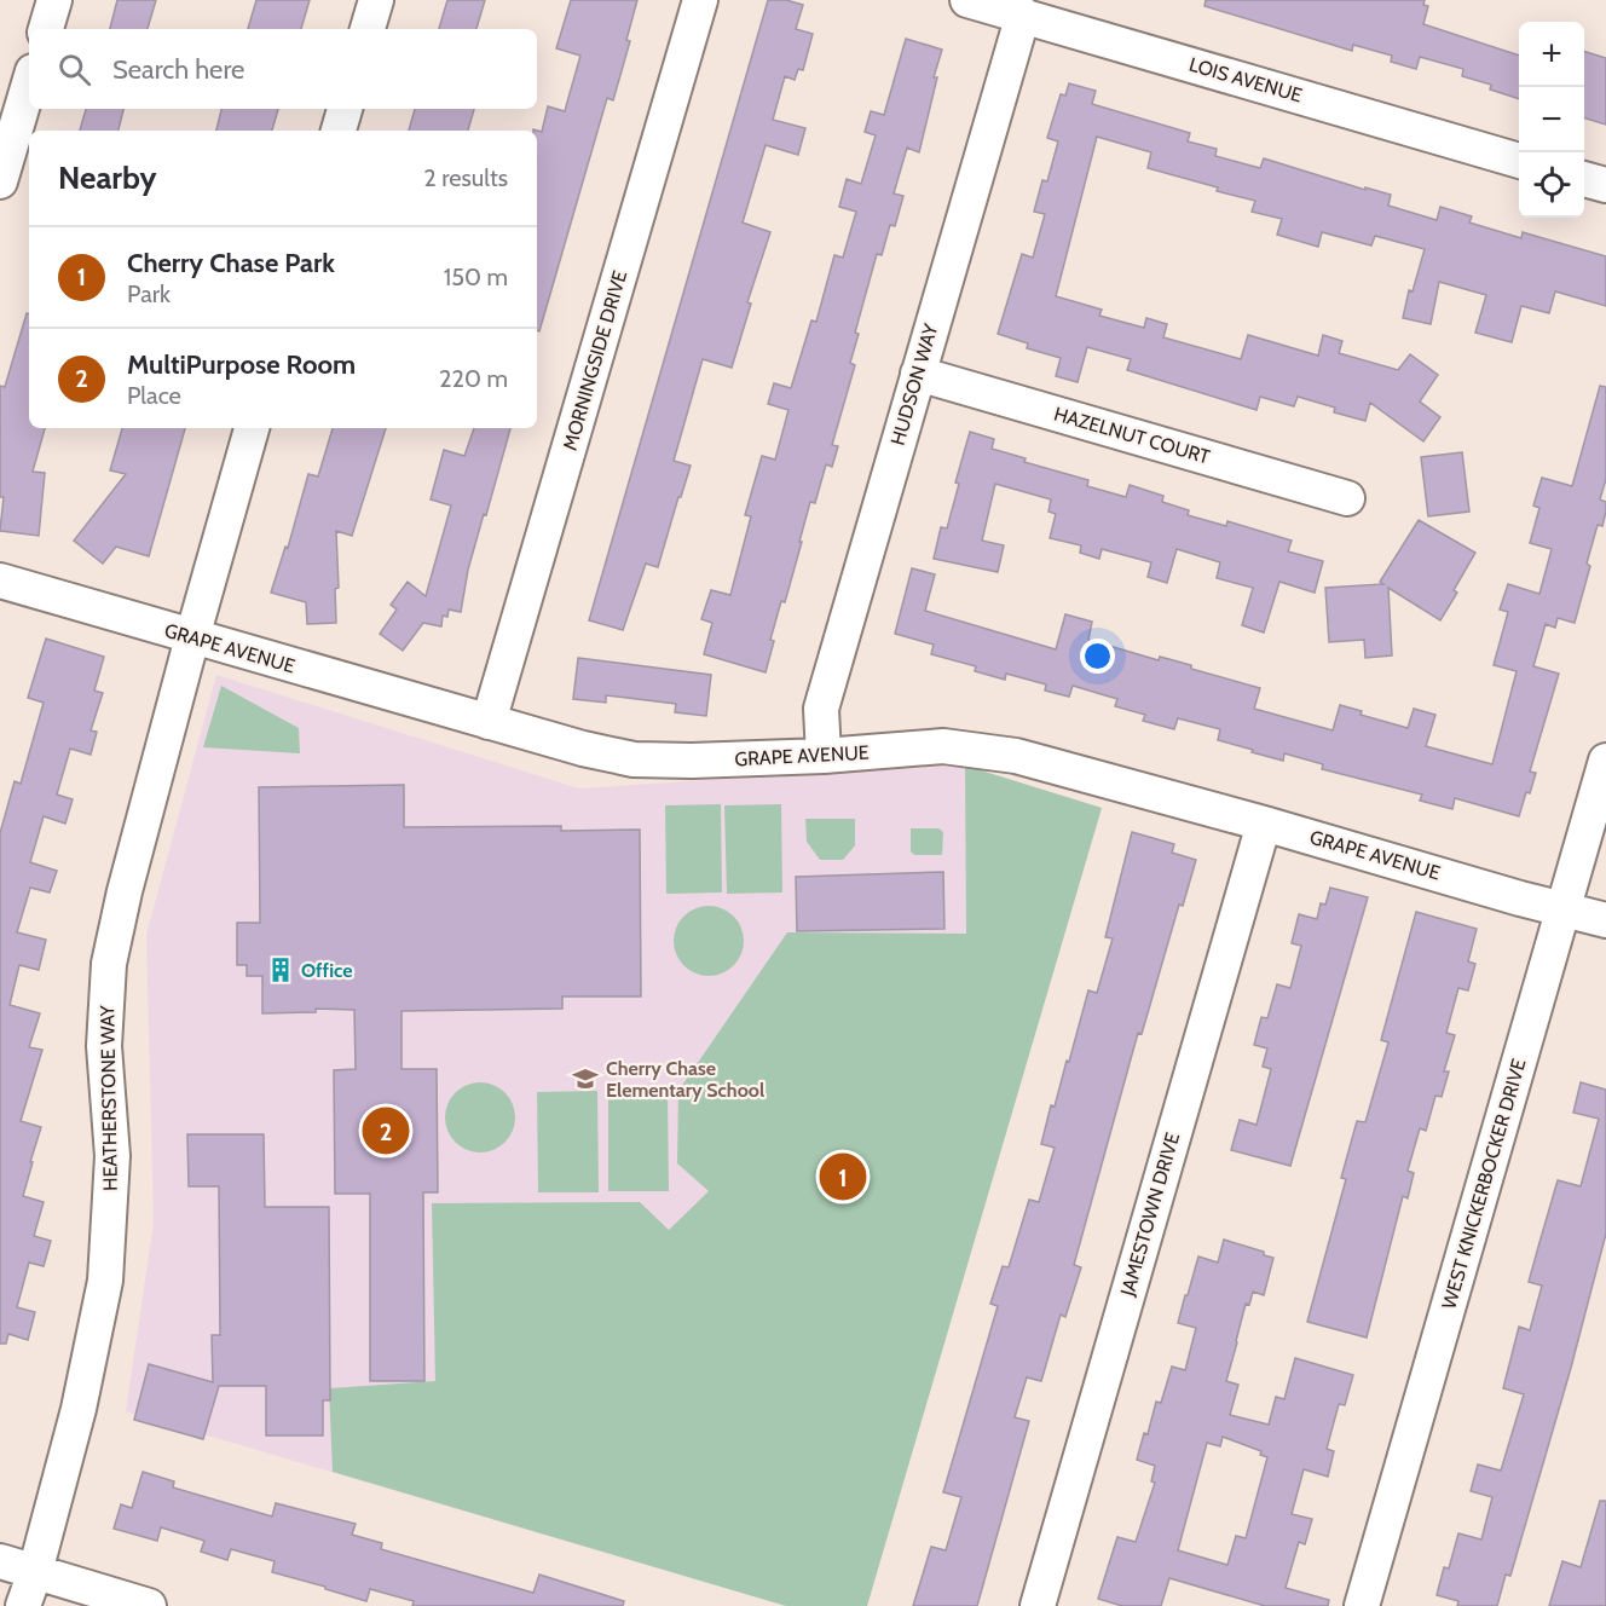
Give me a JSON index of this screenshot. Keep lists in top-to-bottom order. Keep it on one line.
{"streets":{"street":["LOIS AVENUE","MORNINGSIDE DRIVE","HUDSON WAY","HAZELNUT COURT","GRAPE AVENUE","HEATHERSTONE WAY","WEST KNICKERBOCKER DRIVE","JAMESTOWN DRIVE"]},"crossings":[["LOIS AVENUE","HUDSON WAY"],["MORNINGSIDE DRIVE","GRAPE AVENUE"],["HUDSON WAY","HAZELNUT COURT"],["HUDSON WAY","GRAPE AVENUE"],["GRAPE AVENUE","HEATHERSTONE WAY"],["GRAPE AVENUE","WEST KNICKERBOCKER DRIVE"],["GRAPE AVENUE","JAMESTOWN DRIVE"]],"places":{"building":["Office"],"school or university":["Cherry Chase Elementary School"]},"page":{"map_buttons":["+","−"],"search":"Search here","heading":["Nearby","2 results"],"list":[{"mark":"1","name":"Cherry Chase Park","note":"Park","value":"150 m"},{"mark":"2","name":"MultiPurpose Room","note":"Place","value":"220 m"}],"pins":["2","1"]}}
